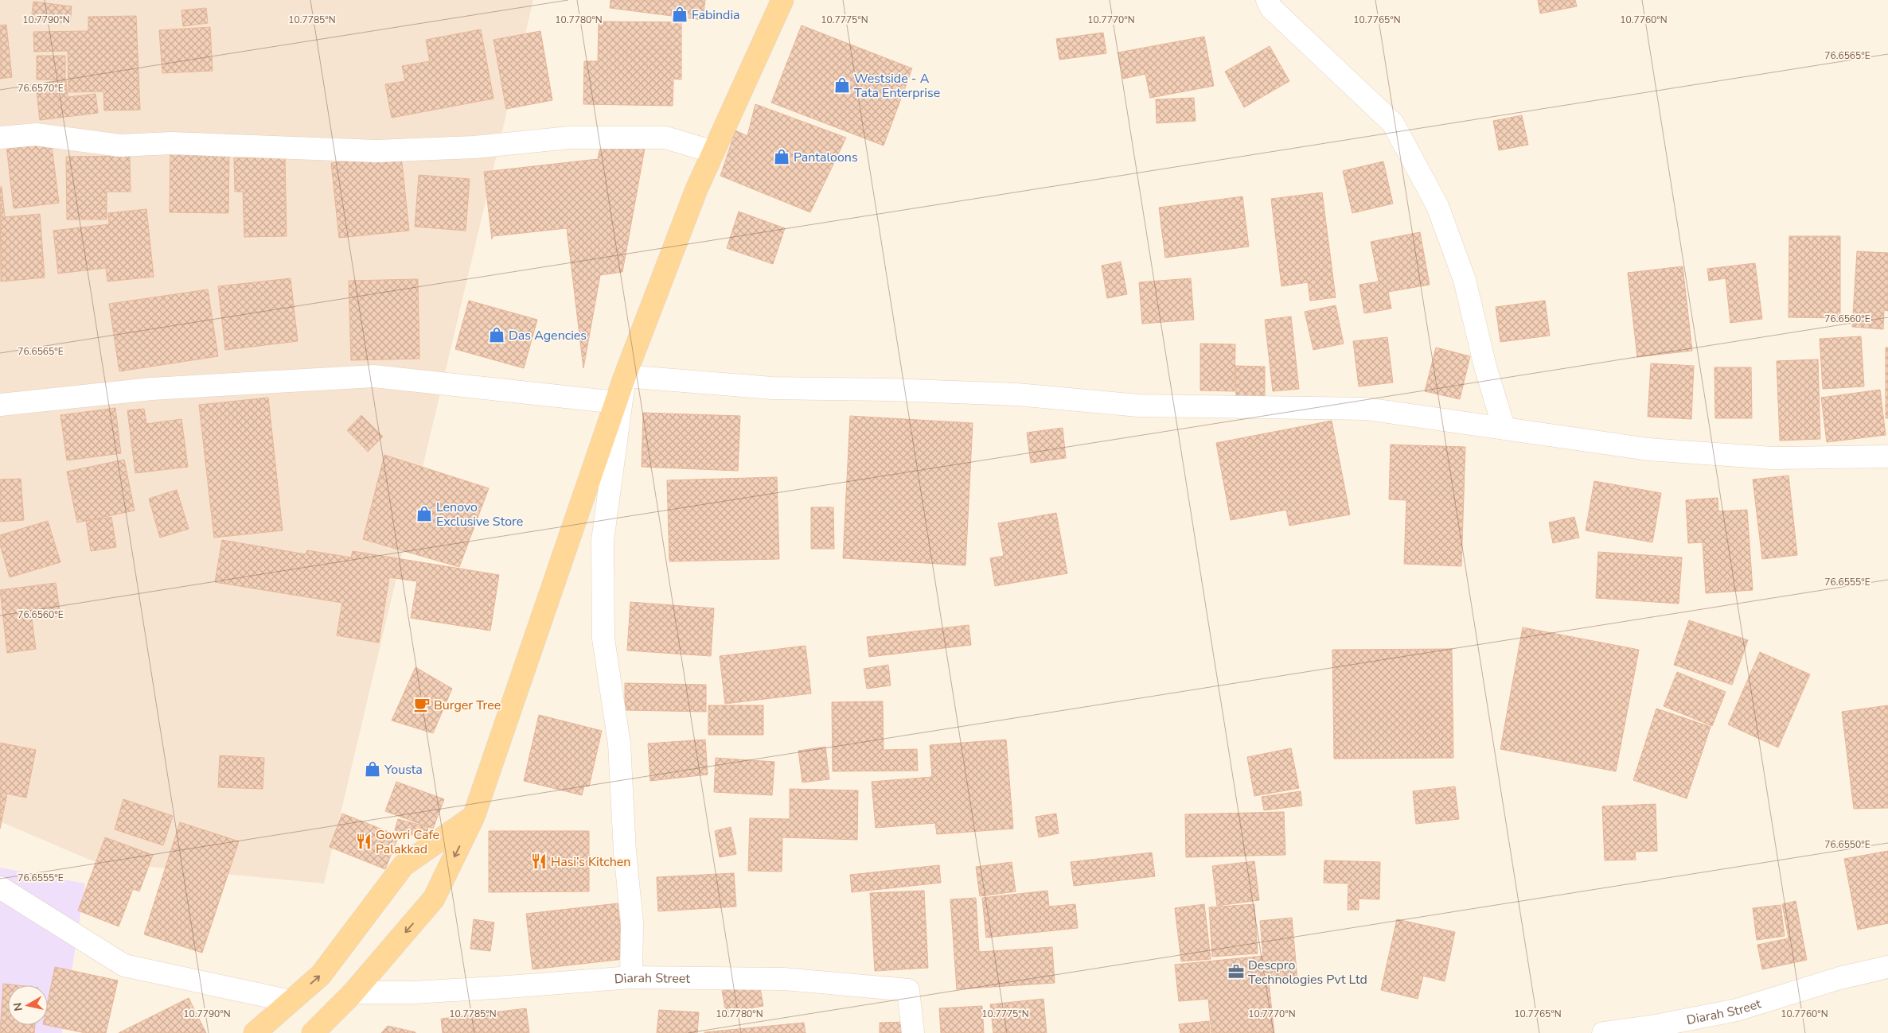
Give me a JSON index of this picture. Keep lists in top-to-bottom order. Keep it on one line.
{"streets":{"street":["Diarah Street"]},"places":{"shop":["Fabindia","Westside - A Tata Enterprise","Pantaloons","Das Agencies","Lenovo Exclusive Store","Yousta"],"cafe":["Burger Tree"],"restaurant":["Gowri Cafe Palakkad","Hasi’s Kitchen"],"office":["Descpro Technologies Pvt Ltd"]},"north":"left","coordinates":["10.7790°N","10.7785°N","10.7780°N","10.7775°N","10.7770°N","10.7765°N","10.7760°N","76.6565°E","76.6570°E","76.6560°E","76.6555°E","76.6550°E"]}
